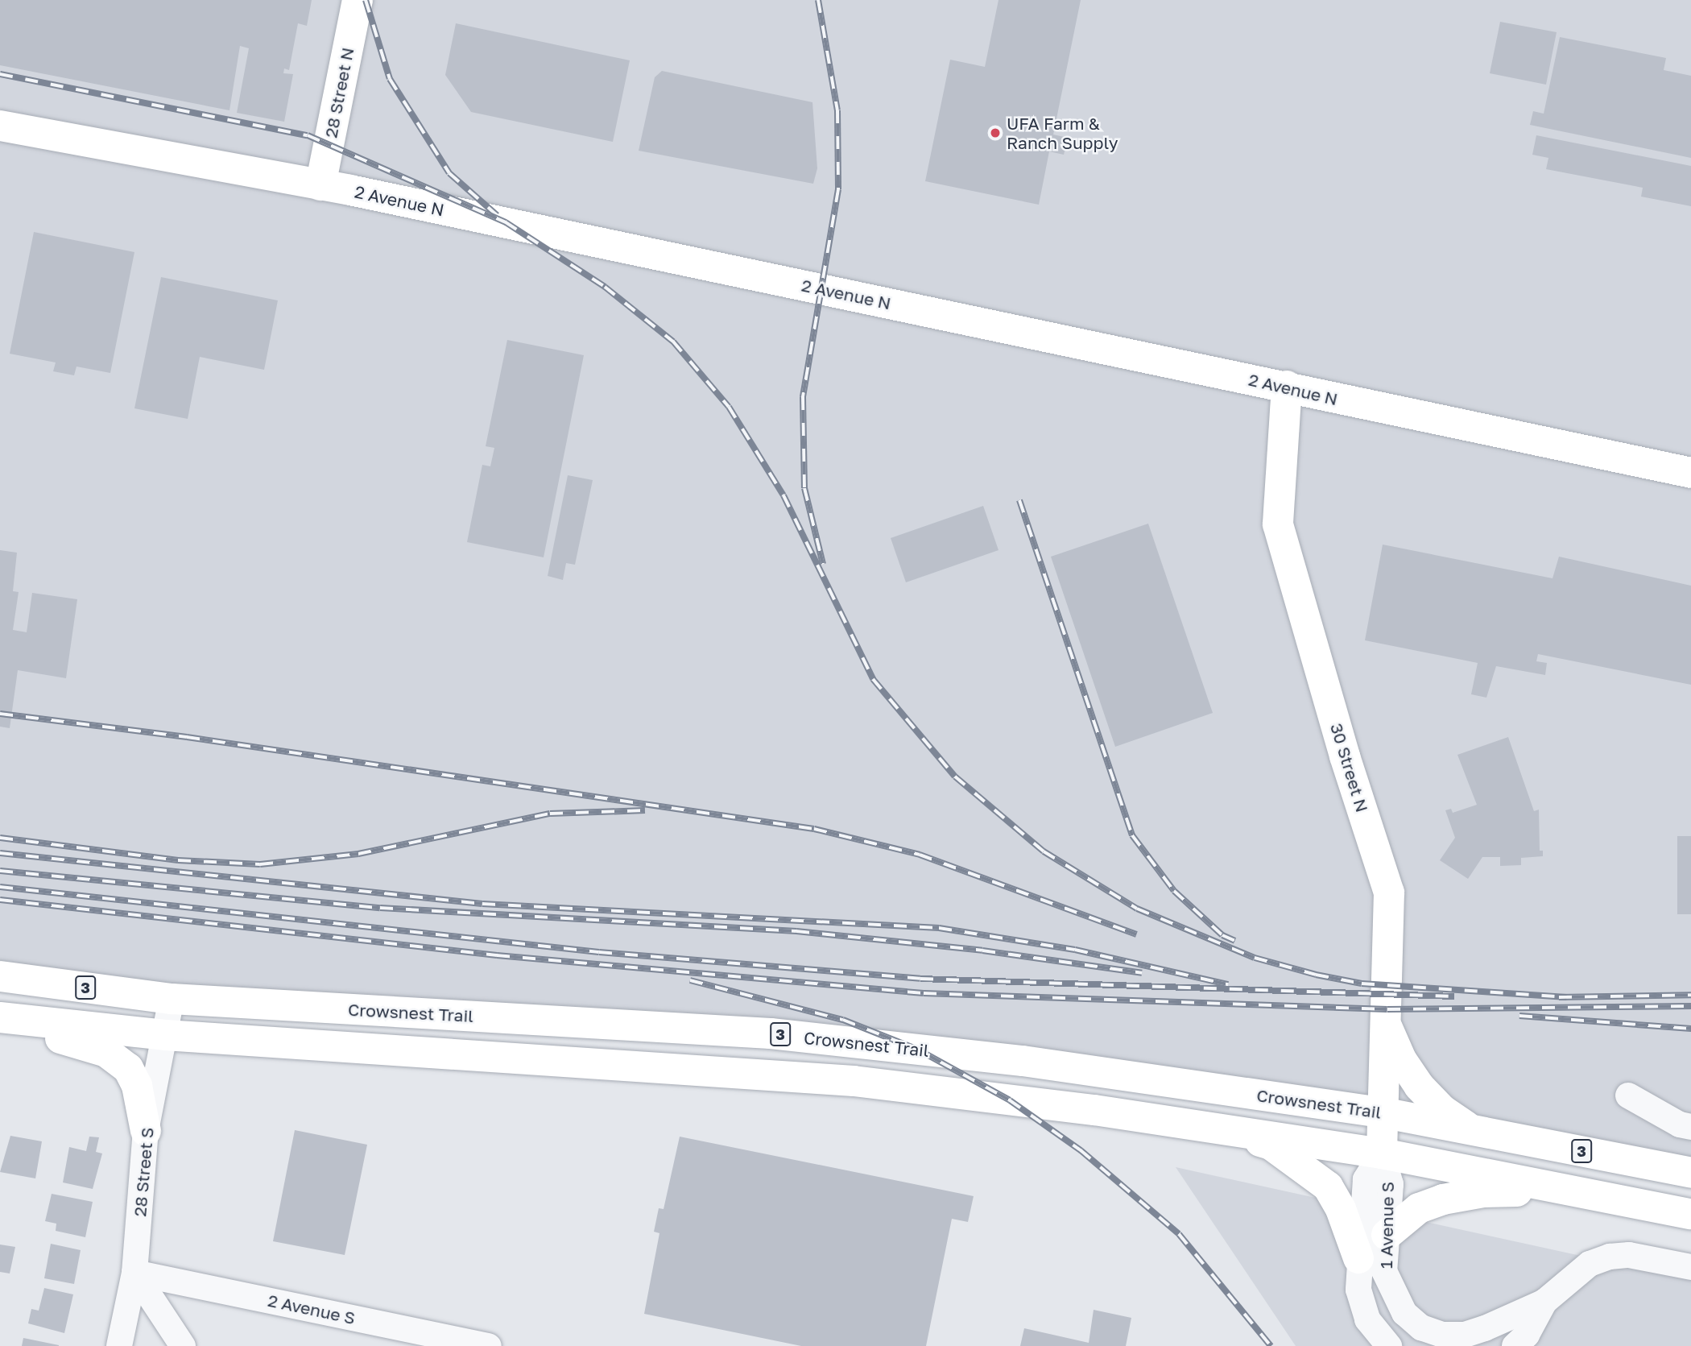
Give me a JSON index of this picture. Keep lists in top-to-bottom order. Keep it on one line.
{"streets":{"main road":["28 Street N","2 Avenue N","30 Street N","3","Crowsnest Trail"],"street":["28 Street S","1 Avenue S","2 Avenue S"]},"crossings":[["28 Street N","2 Avenue N"],["2 Avenue N","30 Street N"],["30 Street N","3"],["30 Street N","Crowsnest Trail"],["30 Street N","1 Avenue S"],["3","28 Street S"],["3","1 Avenue S"],["Crowsnest Trail","28 Street S"],["28 Street S","2 Avenue S"]],"places":["UFA Farm & Ranch Supply"]}
